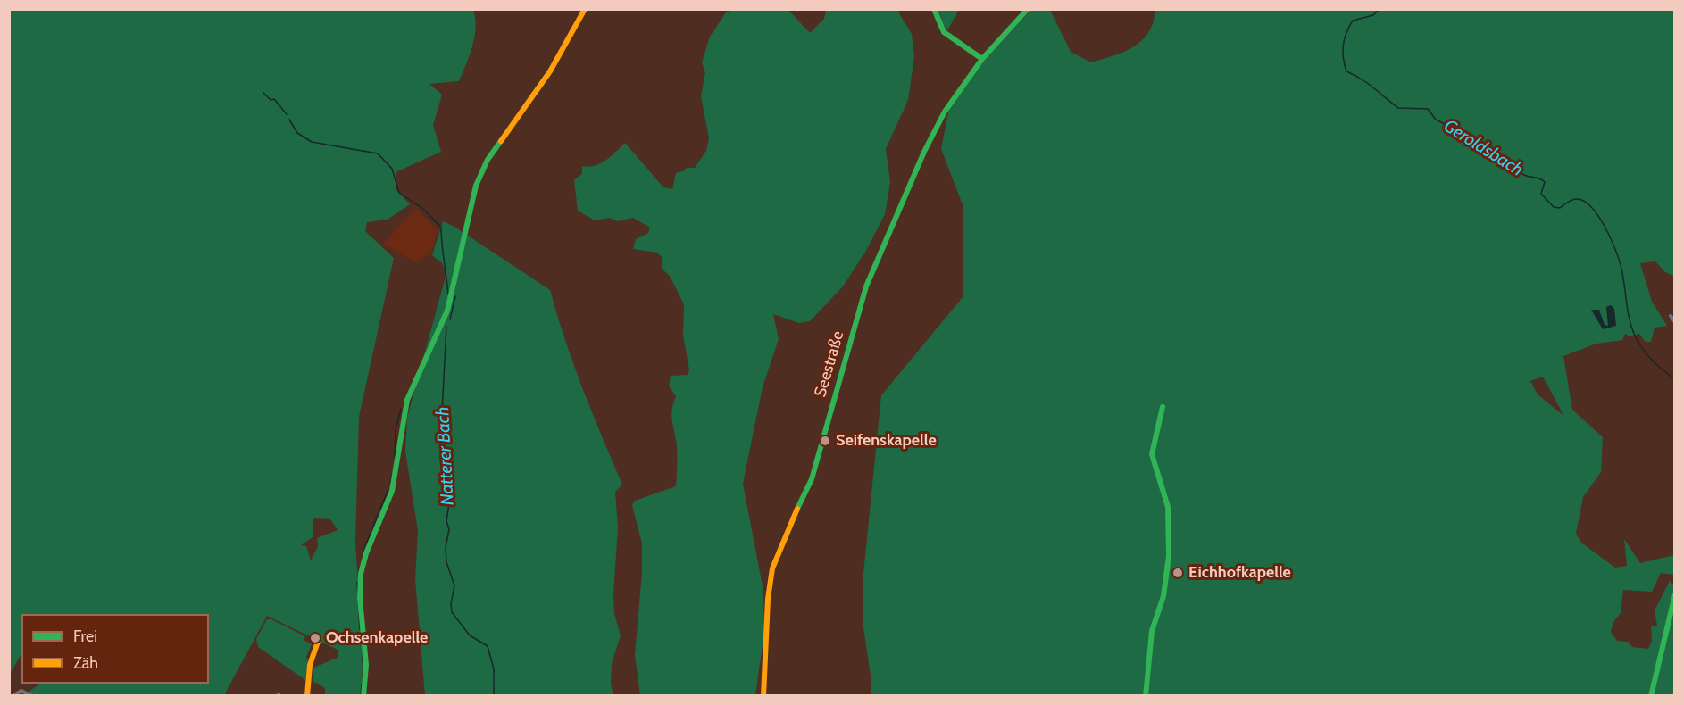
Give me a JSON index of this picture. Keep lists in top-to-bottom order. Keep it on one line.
{"streets":{"street":["Seestraße"]},"water":["Geroldsbach","Natterer Bach"],"places":["Seifenskapelle","Eichhofkapelle","Ochsenkapelle"],"legend":["Frei","Zäh"]}
